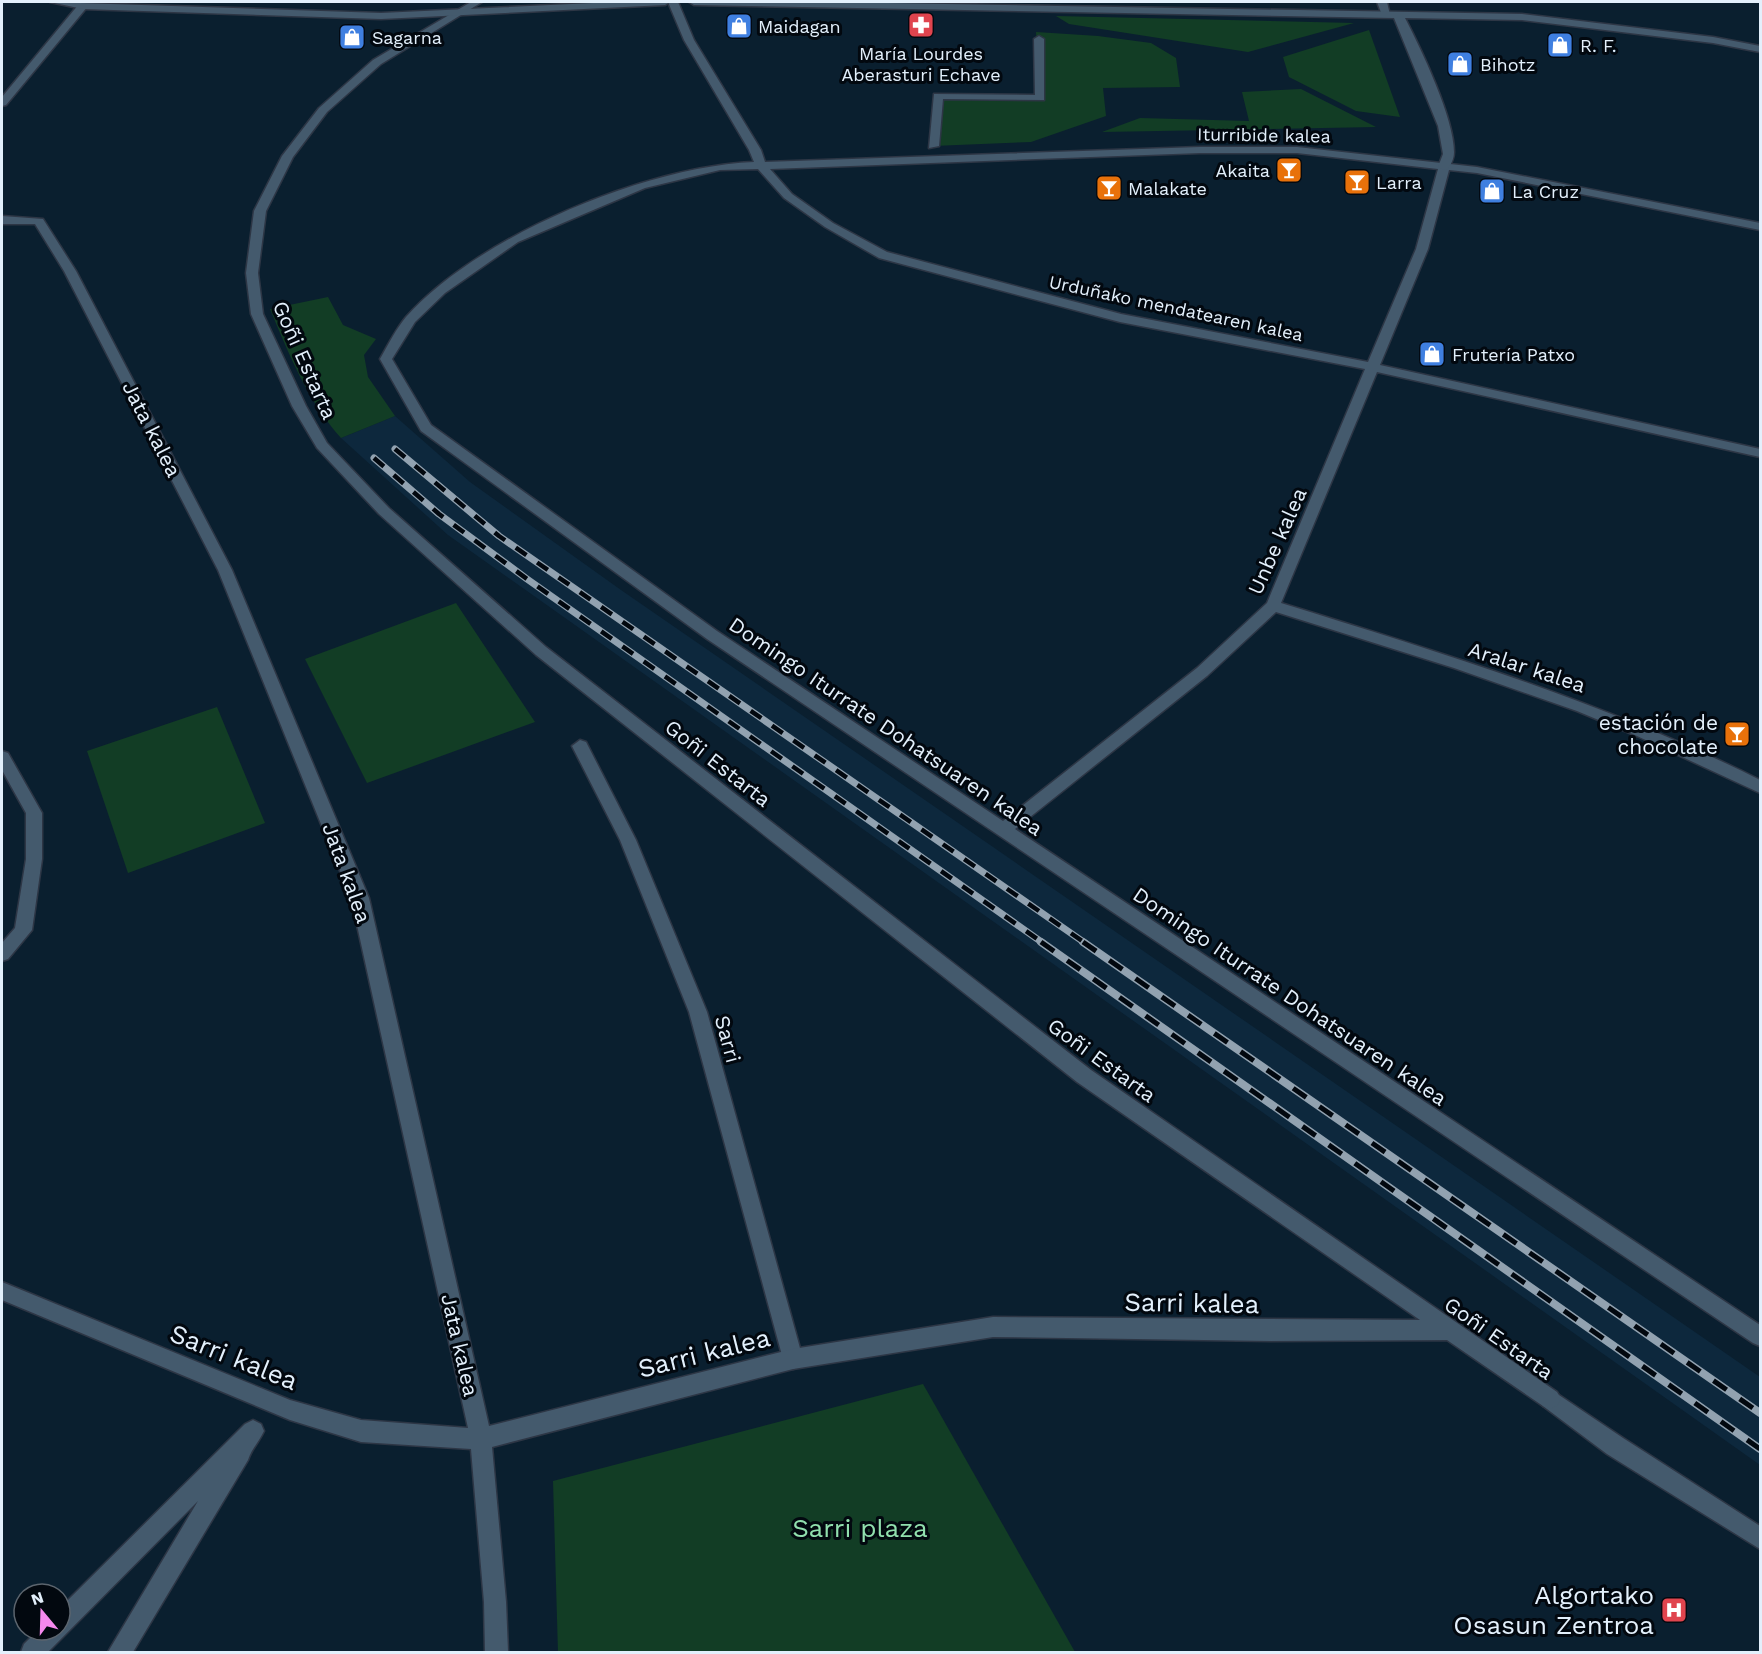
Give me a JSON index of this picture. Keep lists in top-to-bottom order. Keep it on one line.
{"streets":{"street":["Iturribide kalea","Urduñako mendatearen kalea","Goñi Estarta","Jata kalea","Unbe kalea","Aralar kalea","Domingo Iturrate Dohatsuaren kalea","Sarri","Sarri kalea"]},"crossings":[["Iturribide kalea","Urduñako mendatearen kalea"],["Iturribide kalea","Unbe kalea"],["Iturribide kalea","Domingo Iturrate Dohatsuaren kalea"],["Urduñako mendatearen kalea","Unbe kalea"],["Urduñako mendatearen kalea","Domingo Iturrate Dohatsuaren kalea"],["Goñi Estarta","Sarri kalea"],["Jata kalea","Sarri kalea"],["Unbe kalea","Aralar kalea"],["Unbe kalea","Domingo Iturrate Dohatsuaren kalea"],["Sarri","Sarri kalea"]],"parks":["Sarri plaza"],"places":{"pharmacy":["María Lourdes Aberasturi Echave"],"shop":["Maidagan","Sagarna","R. F.","Bihotz","La Cruz","Frutería Patxo"],"bar":["Akaita","Larra","Malakate","estación de chocolate"],"hospital":["Algortako Osasun Zentroa"]},"north":"top"}
